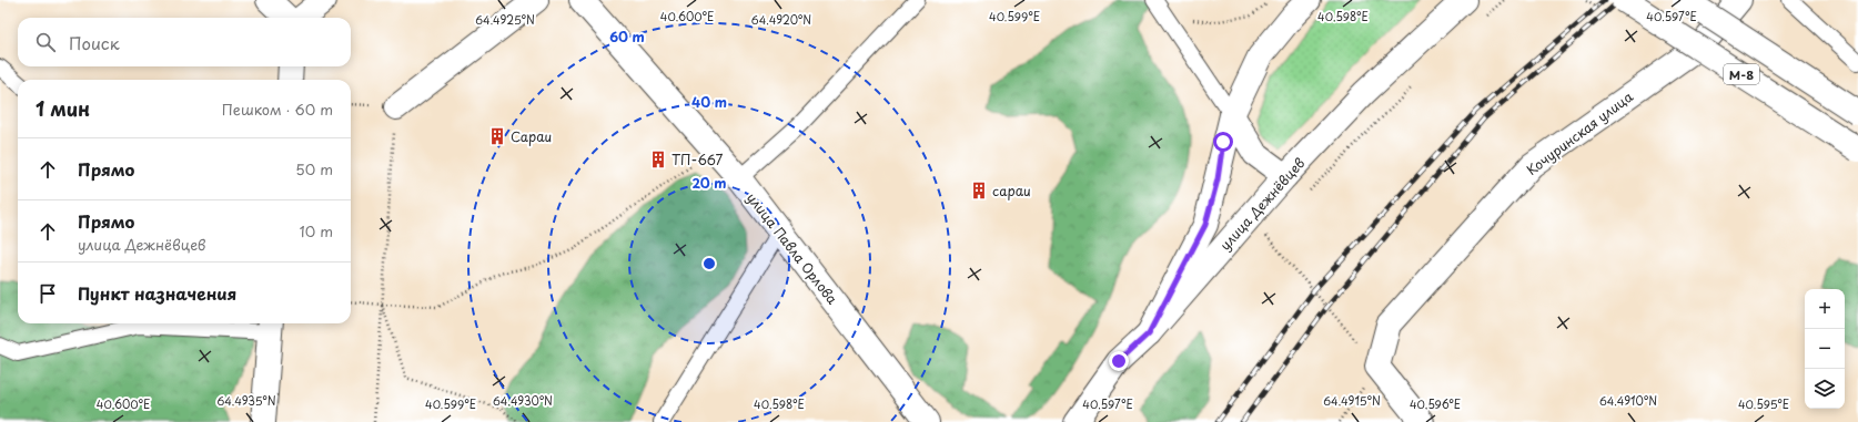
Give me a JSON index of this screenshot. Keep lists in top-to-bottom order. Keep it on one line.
{"streets":{"street":["М-8","Кочуринская улица","улица Дежнёвцев","улица Павла Орлова"]},"places":{"building":["Сараи","ТП-667","сараи"]},"page":{"search":"Поиск","heading":["1 мин","Пешком · 60 m"],"list":[["Прямо","50 m"],["Прямо","улица Дежнёвцев","10 m"],"Пункт назначения"],"map_buttons":["+","−"]},"coordinates":["40.600°E","40.599°E","40.598°E","40.597°E","64.4925°N","64.4920°N","64.4935°N","64.4930°N","64.4915°N","64.4910°N","40.596°E","40.595°E"],"rings":["60 m","40 m","20 m"]}
